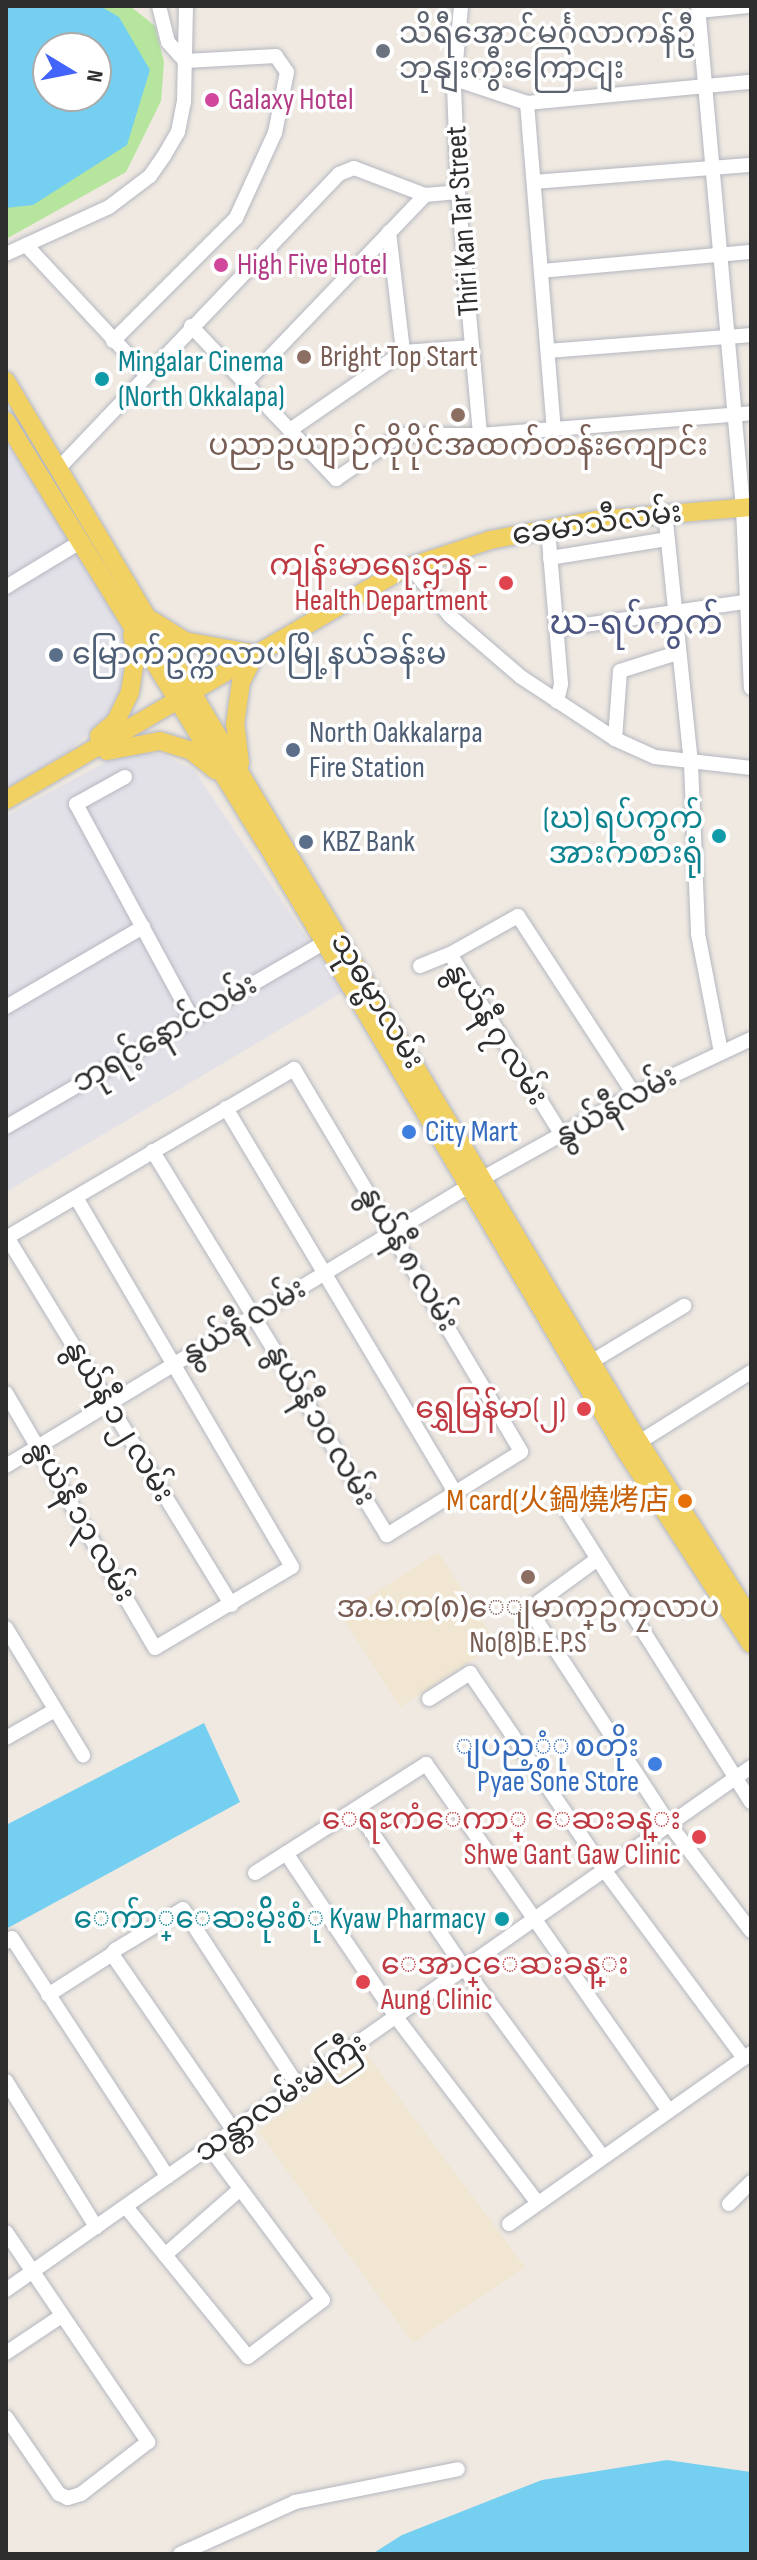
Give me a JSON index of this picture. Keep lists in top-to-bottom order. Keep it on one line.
{"streets":{"main road":["ခေမာသီလမ်း","သုဓမ္မာလမ်း"],"street":["Thiri Kan Tar Street","ဘုရင့်နောင်လမ်း","နွယ်နီ ၇ လမ်း","နွယ်နီလမ်း","နွယ်နီ ၈ လမ်း","နွယ်နီ လမ်း","နွယ်နီ ၁၂ လမ်း","နွယ်နီ ၁၀ လမ်း","နွယ်နီ ၁၃ လမ်း","သန္တာလမ်းမကြီး"]},"crossings":[["Thiri Kan Tar Street","သုဓမ္မာလမ်း"],["ခေမာသီလမ်း","သုဓမ္မာလမ်း"],["သုဓမ္မာလမ်း","ဘုရင့်နောင်လမ်း"],["သုဓမ္မာလမ်း","နွယ်နီလမ်း"],["သုဓမ္မာလမ်း","နွယ်နီ လမ်း"],["နွယ်နီ ၇ လမ်း","နွယ်နီလမ်း"],["နွယ်နီလမ်း","နွယ်နီ လမ်း"],["နွယ်နီ ၈ လမ်း","နွယ်နီ လမ်း"],["နွယ်နီ ၈ လမ်း","နွယ်နီ ၁၀ လမ်း"],["နွယ်နီ လမ်း","နွယ်နီ ၁၂ လမ်း"],["နွယ်နီ လမ်း","နွယ်နီ ၁၀ လမ်း"],["နွယ်နီ လမ်း","နွယ်နီ ၁၃ လမ်း"],["နွယ်နီ ၁၂ လမ်း","နွယ်နီ ၁၃ လမ်း"]],"districts":["ဃ-ရပ်ကွက်"],"places":["သိရီအောင်မင်္ဂလာကန်ဦ ဘုနျးကွီးကြောငျး","Galaxy Hotel","High Five Hotel","Bright Top Start","Mingalar Cinema (North Okkalapa)","ပညာဥယျာဉ်ကိုပိုင်အထက်တန်းကျောင်း","ကျန်းမာရေးဌာန - Health Department","မြောက်ဥက္ကလာပမြို့နယ်ခန်းမ","North Oakkalarpa Fire Station","(ဃ) ရပ်ကွက် အားကစားရုံ","KBZ Bank","City Mart","ရွှေမြန်မာ(၂)","M card(火鍋燒烤店","အ.မ.က(၈)ေျမာက္ဥကၠလာပ No(8)B.E.P.S","ျပည့္စံု စတိုး Pyae Sone Store","ေရႊကံေကာ္ ေဆးခန္း Shwe Gant Gaw Clinic","ေက်ာ္ေဆးမ်ိုးစံု Kyaw Pharmacy","ေအာင္ေဆးခန္း Aung Clinic"],"north":"right"}
